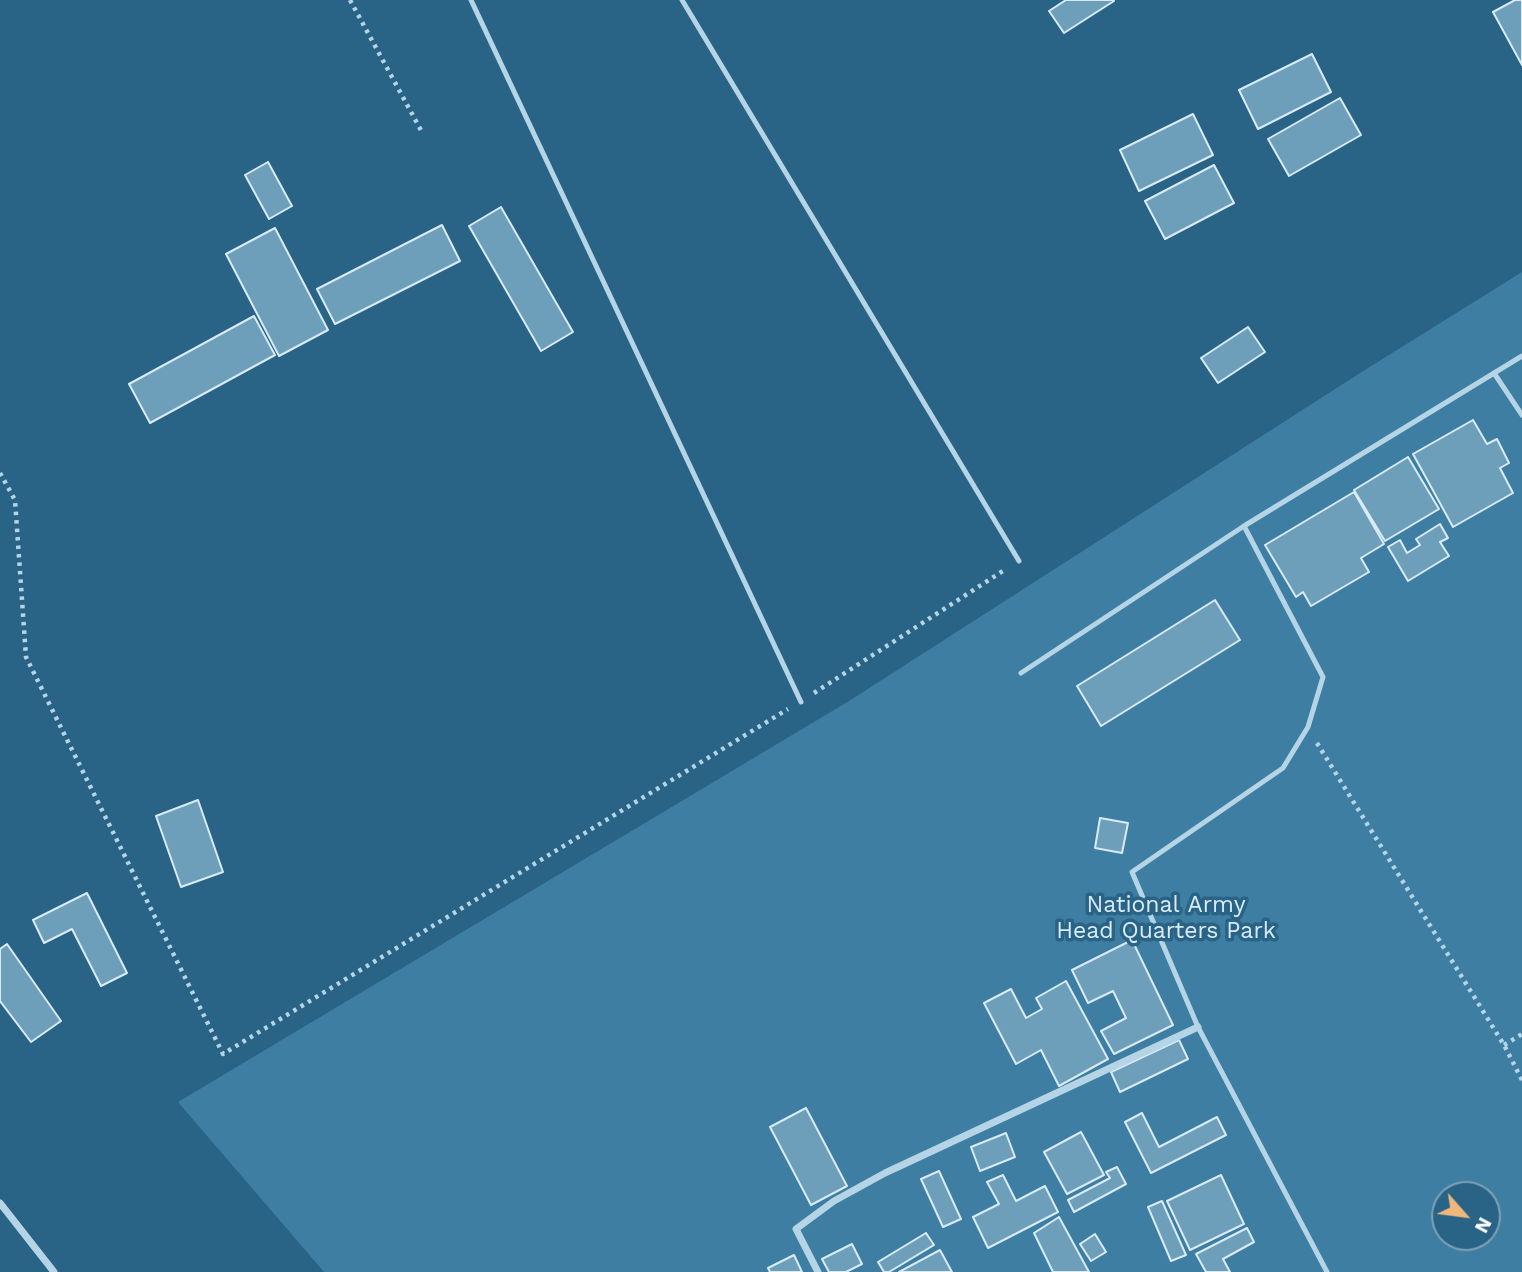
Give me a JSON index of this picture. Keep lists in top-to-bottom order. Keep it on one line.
{"parks":["National Army Head Quarters Park"],"north":"bottom right"}
